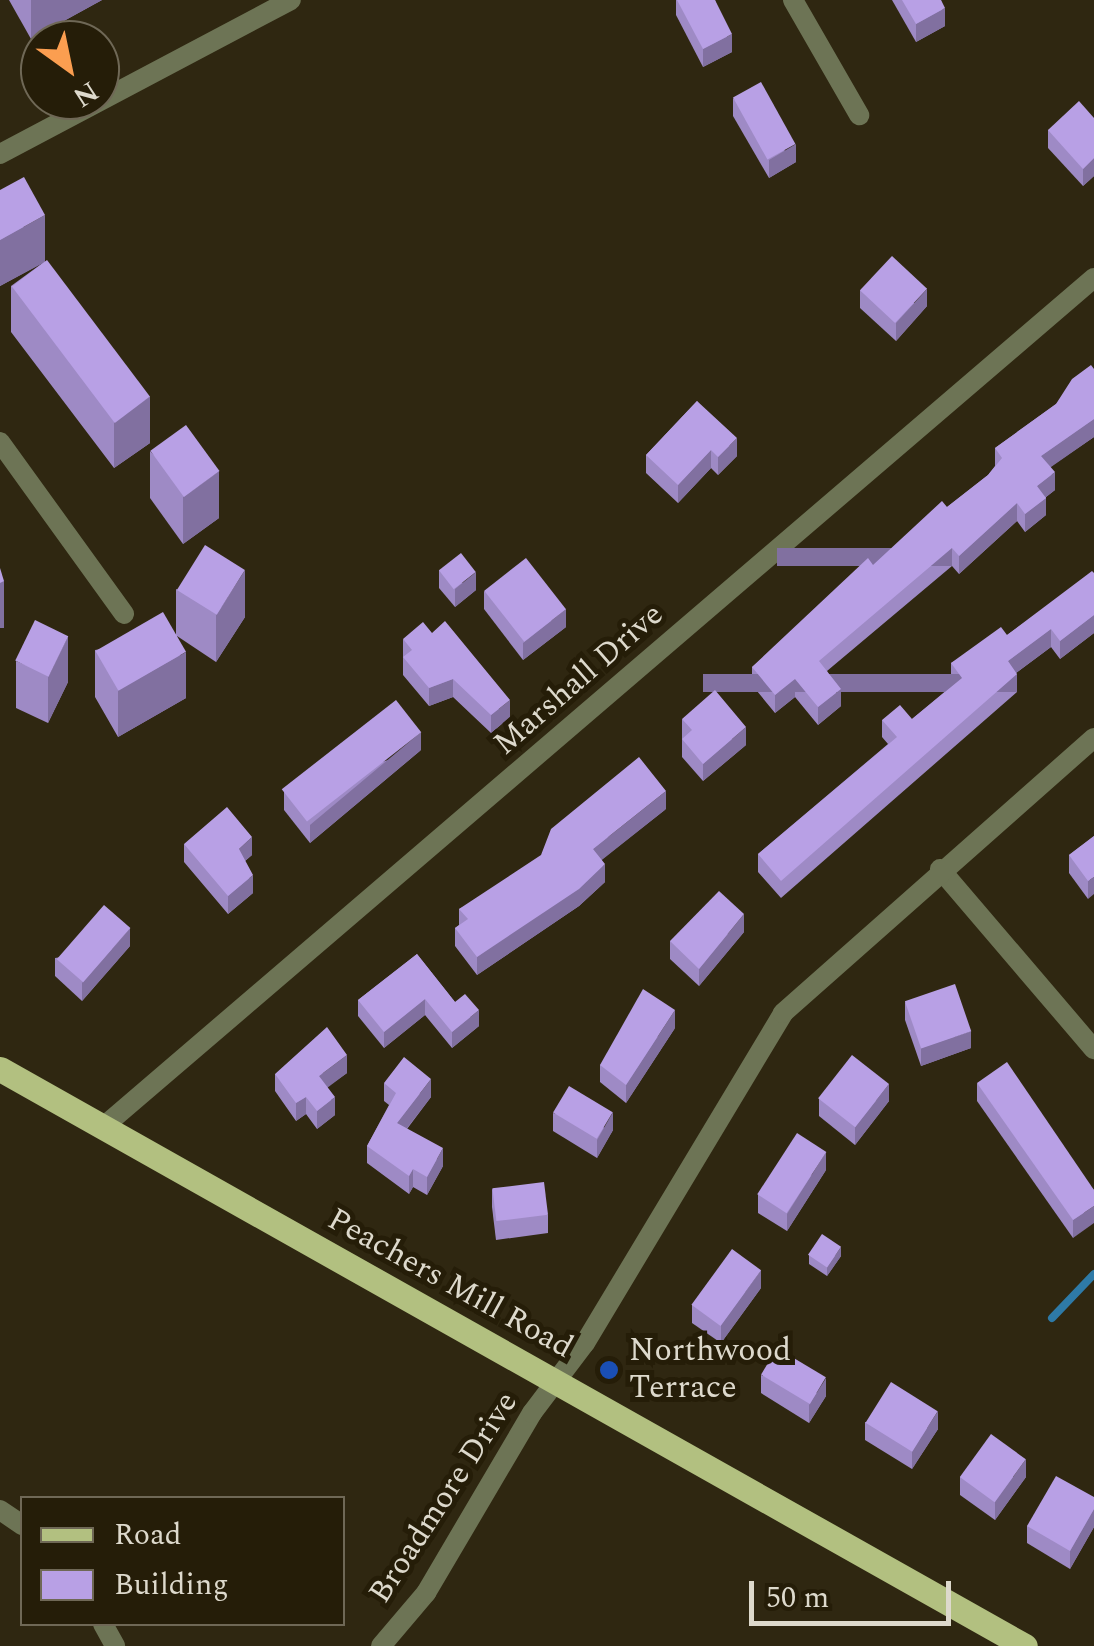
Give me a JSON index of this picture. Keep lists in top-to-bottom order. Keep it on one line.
{"streets":{"main road":["Peachers Mill Road"],"street":["Marshall Drive","Broadmore Drive"]},"crossings":[["Marshall Drive","Peachers Mill Road"],["Peachers Mill Road","Broadmore Drive"]],"places":["Northwood Terrace"],"legend":["Road","Building"],"scale_bar":"50 m","north":"bottom right"}
